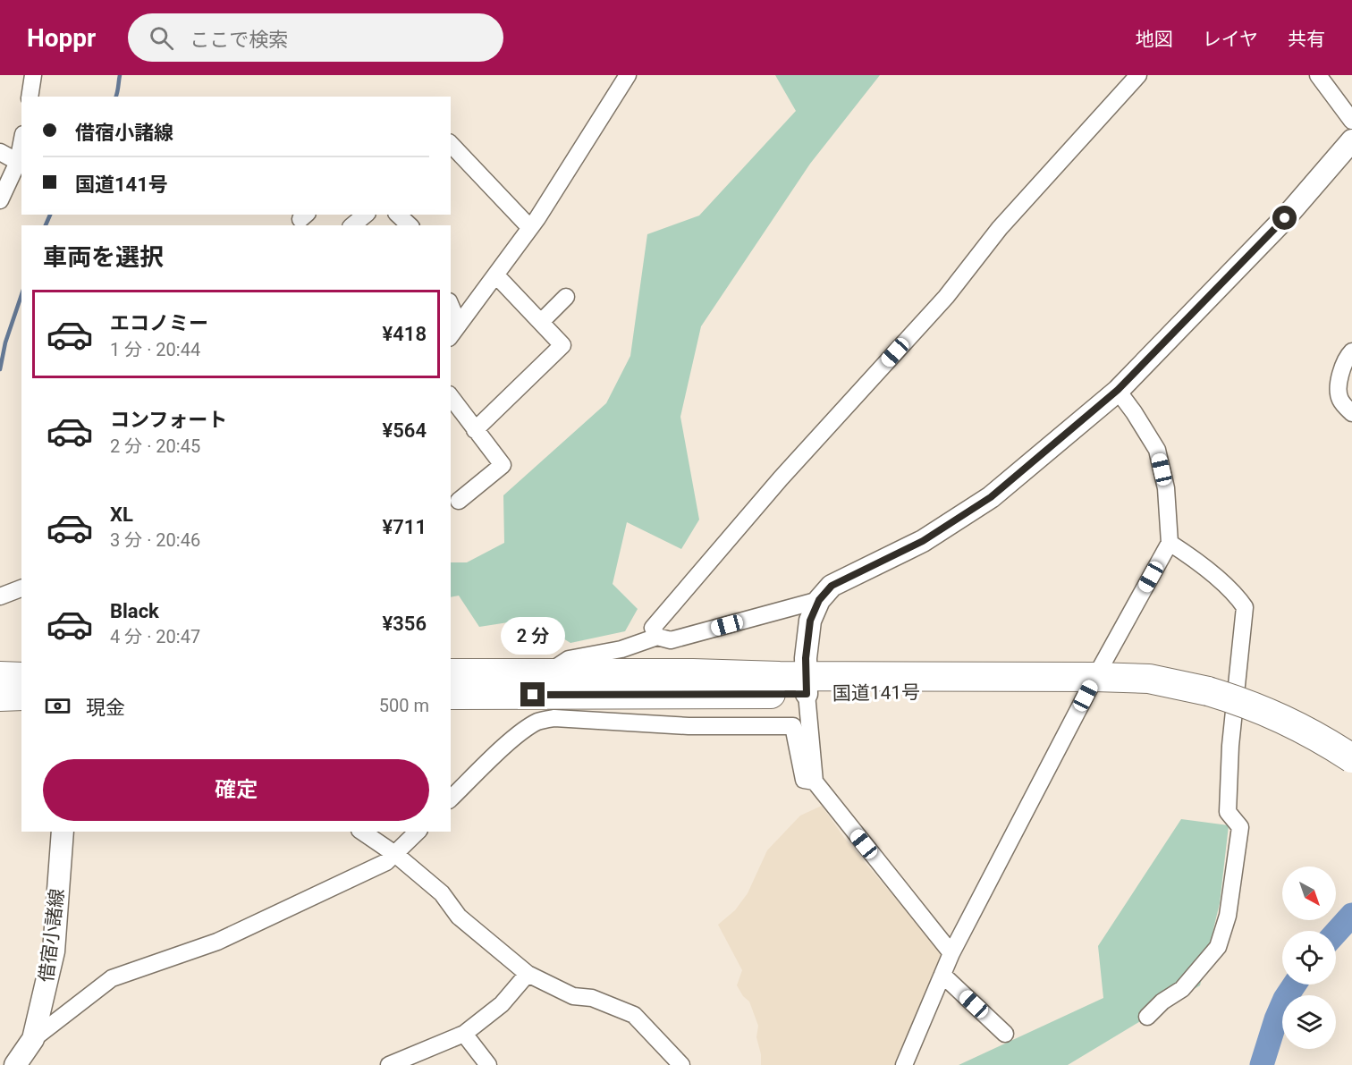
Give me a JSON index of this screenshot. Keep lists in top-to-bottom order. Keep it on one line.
{"streets":{"highway":["国道141号"],"main road":["借宿小諸線"]},"north":"bottom right","page":{"header":"Hoppr","search":"ここで検索","nav":["地図","レイヤ","共有"],"banner":["借宿小諸線","国道141号"],"heading":"車両を選択","list":[{"name":"エコノミー","note":"1 分 · 20:44","value":"¥418"},{"name":"コンフォート","note":"2 分 · 20:45","value":"¥564"},{"name":"XL","note":"3 分 · 20:46","value":"¥711"},{"name":"Black","note":"4 分 · 20:47","value":"¥356"}],"bubble":"2 分","pay":["現金","500 m"],"buttons":"確定"}}
